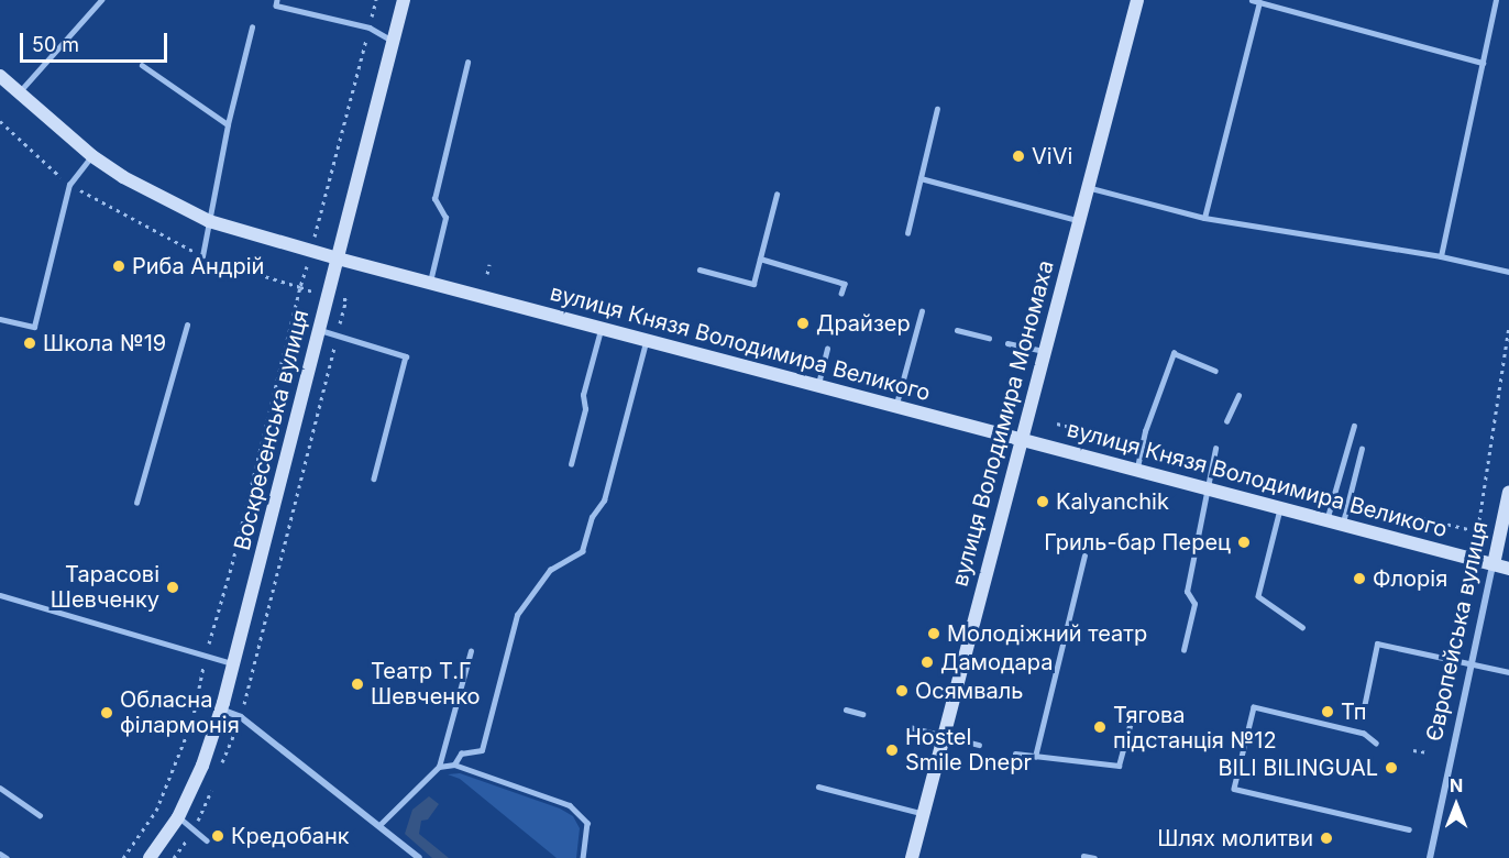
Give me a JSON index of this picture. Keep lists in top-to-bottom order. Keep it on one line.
{"streets":{"main road":["вулиця Князя Володимира Великого","вулиця Володимира Мономаха","Воскресенська вулиця","Європейська вулиця"]},"crossings":[["вулиця Князя Володимира Великого","вулиця Володимира Мономаха"],["вулиця Князя Володимира Великого","Воскресенська вулиця"],["вулиця Князя Володимира Великого","Європейська вулиця"]],"places":["ViVi","Риба Андрій","Драйзер","Школа №19","Kalyanchik","Гриль-бар Перец","Флорія","Тарасові Шевченку","Молодіжний театр","Дамодара","Театр Т.Г Шевченко","Осямваль","Тп","Обласна філармонія","Тягова пiдстанцiя №12","Hostel Smile Dnepr","BILI BILINGUAL","Кредобанк","Шлях молитви"],"scale_bar":"50 m","north":"top"}
